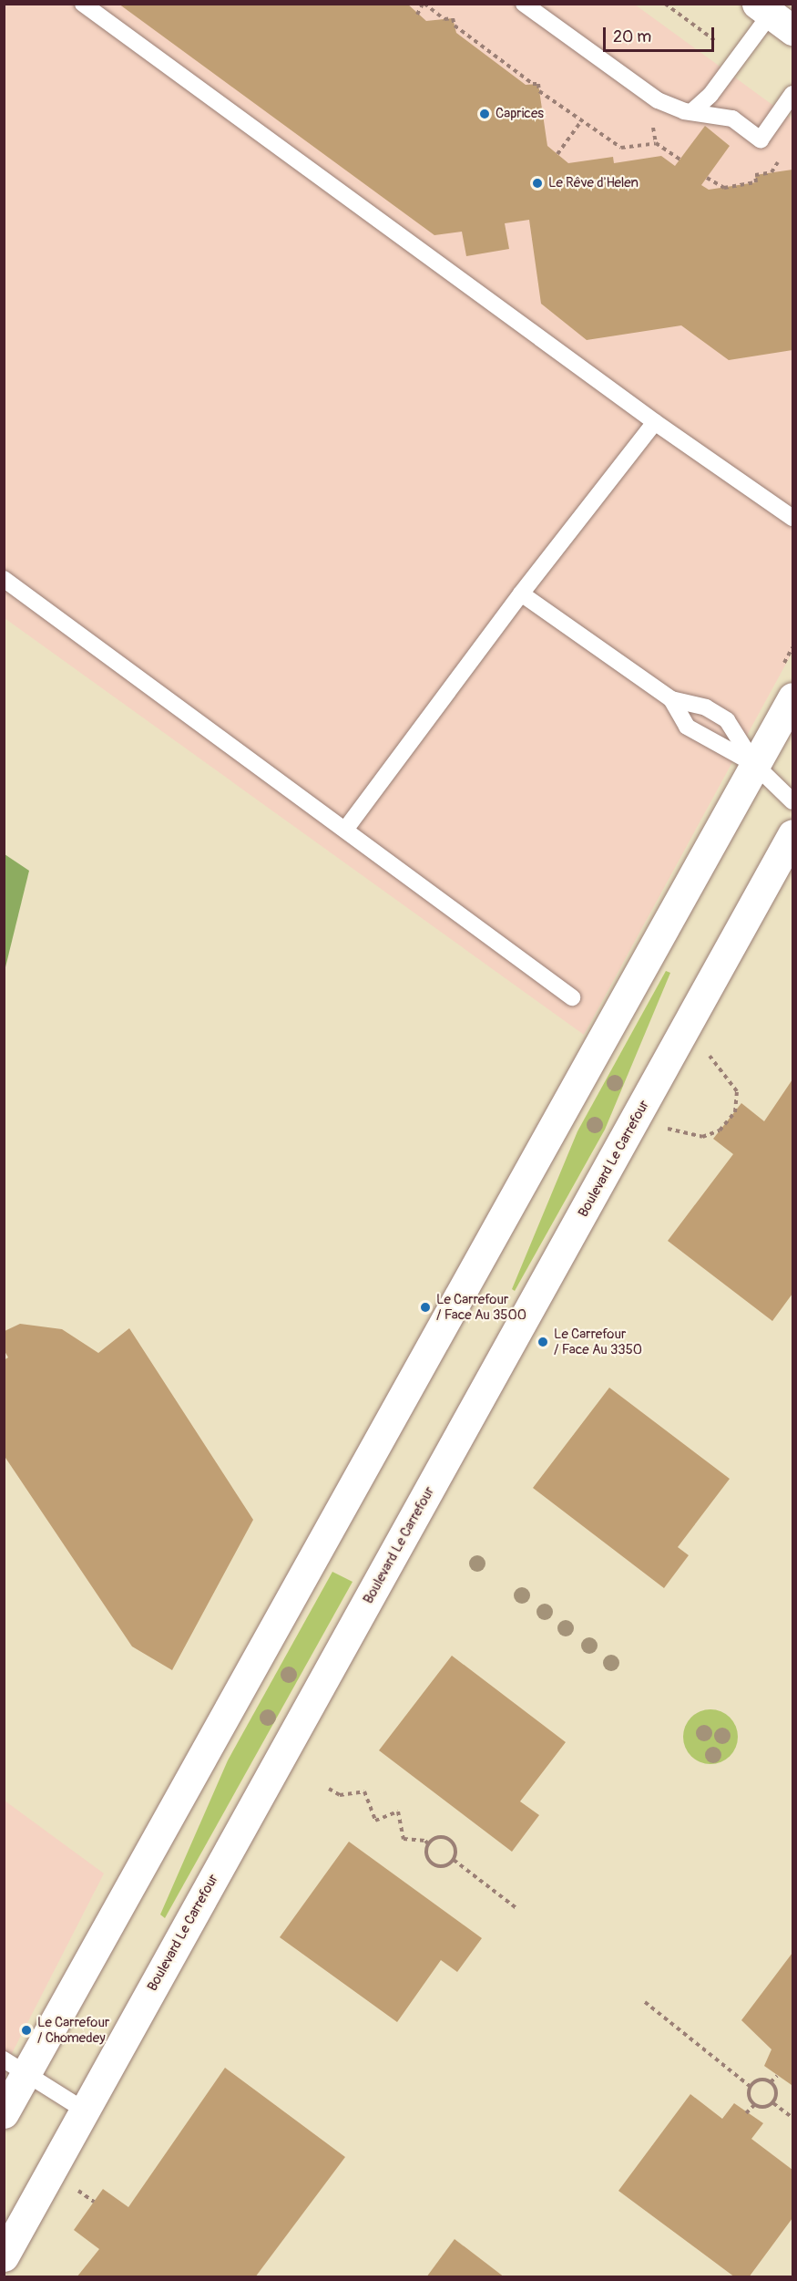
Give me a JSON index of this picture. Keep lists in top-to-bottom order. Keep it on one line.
{"streets":{"street":["Boulevard Le Carrefour"]},"places":["Caprices","Le Rêve d'Helen","Le Carrefour / Face Au 3500","Le Carrefour / Face Au 3350","Le Carrefour / Chomedey"],"scale_bar":"20 m"}
